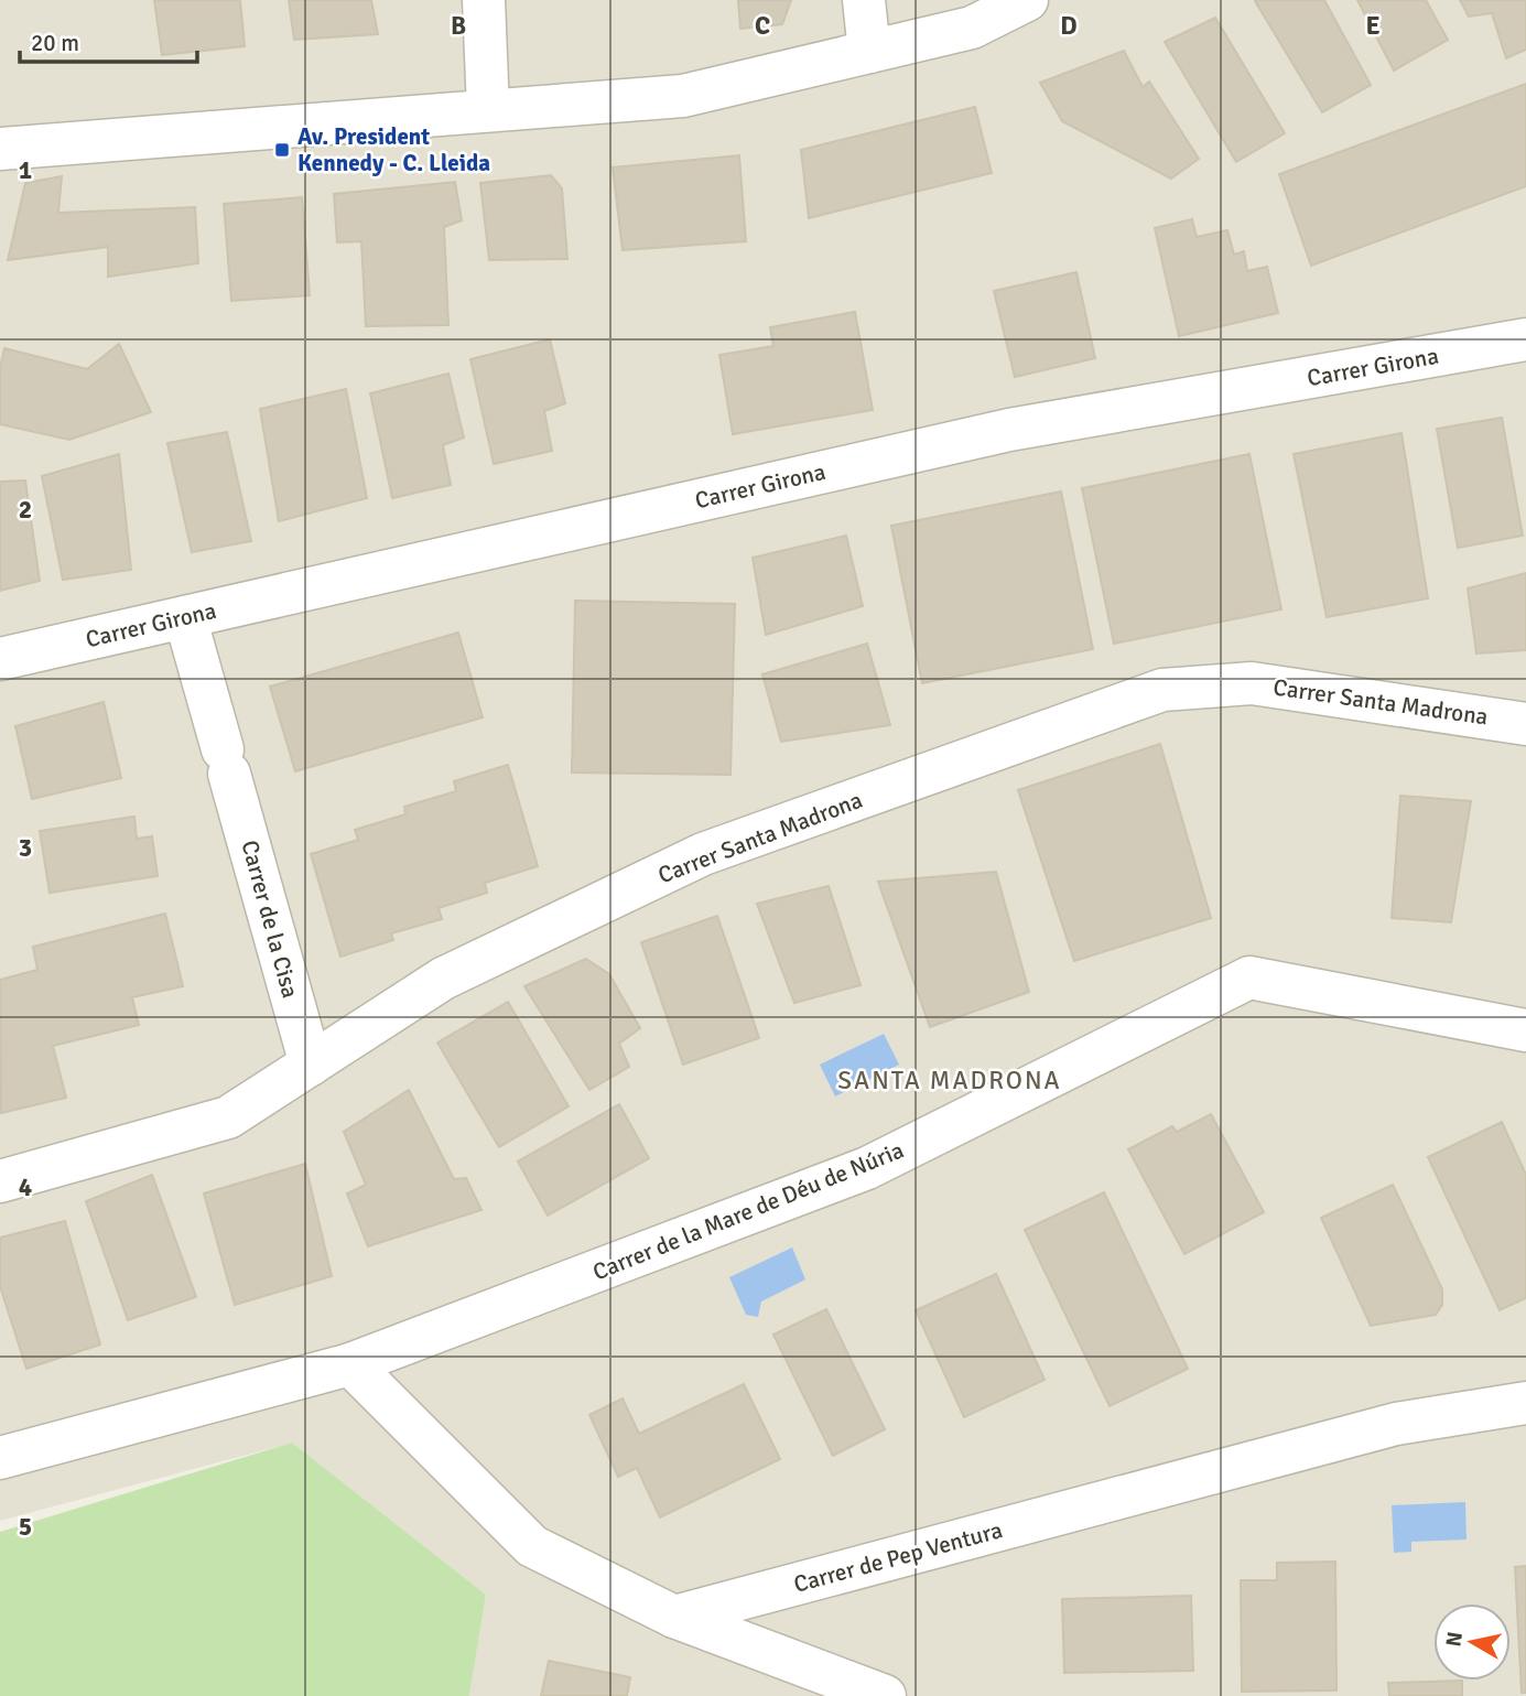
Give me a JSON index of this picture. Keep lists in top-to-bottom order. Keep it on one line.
{"streets":{"street":["Carrer Girona","Carrer Santa Madrona","Carrer de la Cisa","Carrer de la Mare de Déu de Núria","Carrer de Pep Ventura"]},"crossings":[["Carrer Girona","Carrer de la Cisa"],["Carrer Santa Madrona","Carrer de la Cisa"]],"districts":["SANTA MADRONA"],"places":{"transit":["Av. President Kennedy - C. Lleida"]},"scale_bar":"20 m","north":"left","grid":{"columns":["B","C","D","E"],"rows":["1","2","3","4","5"]}}
